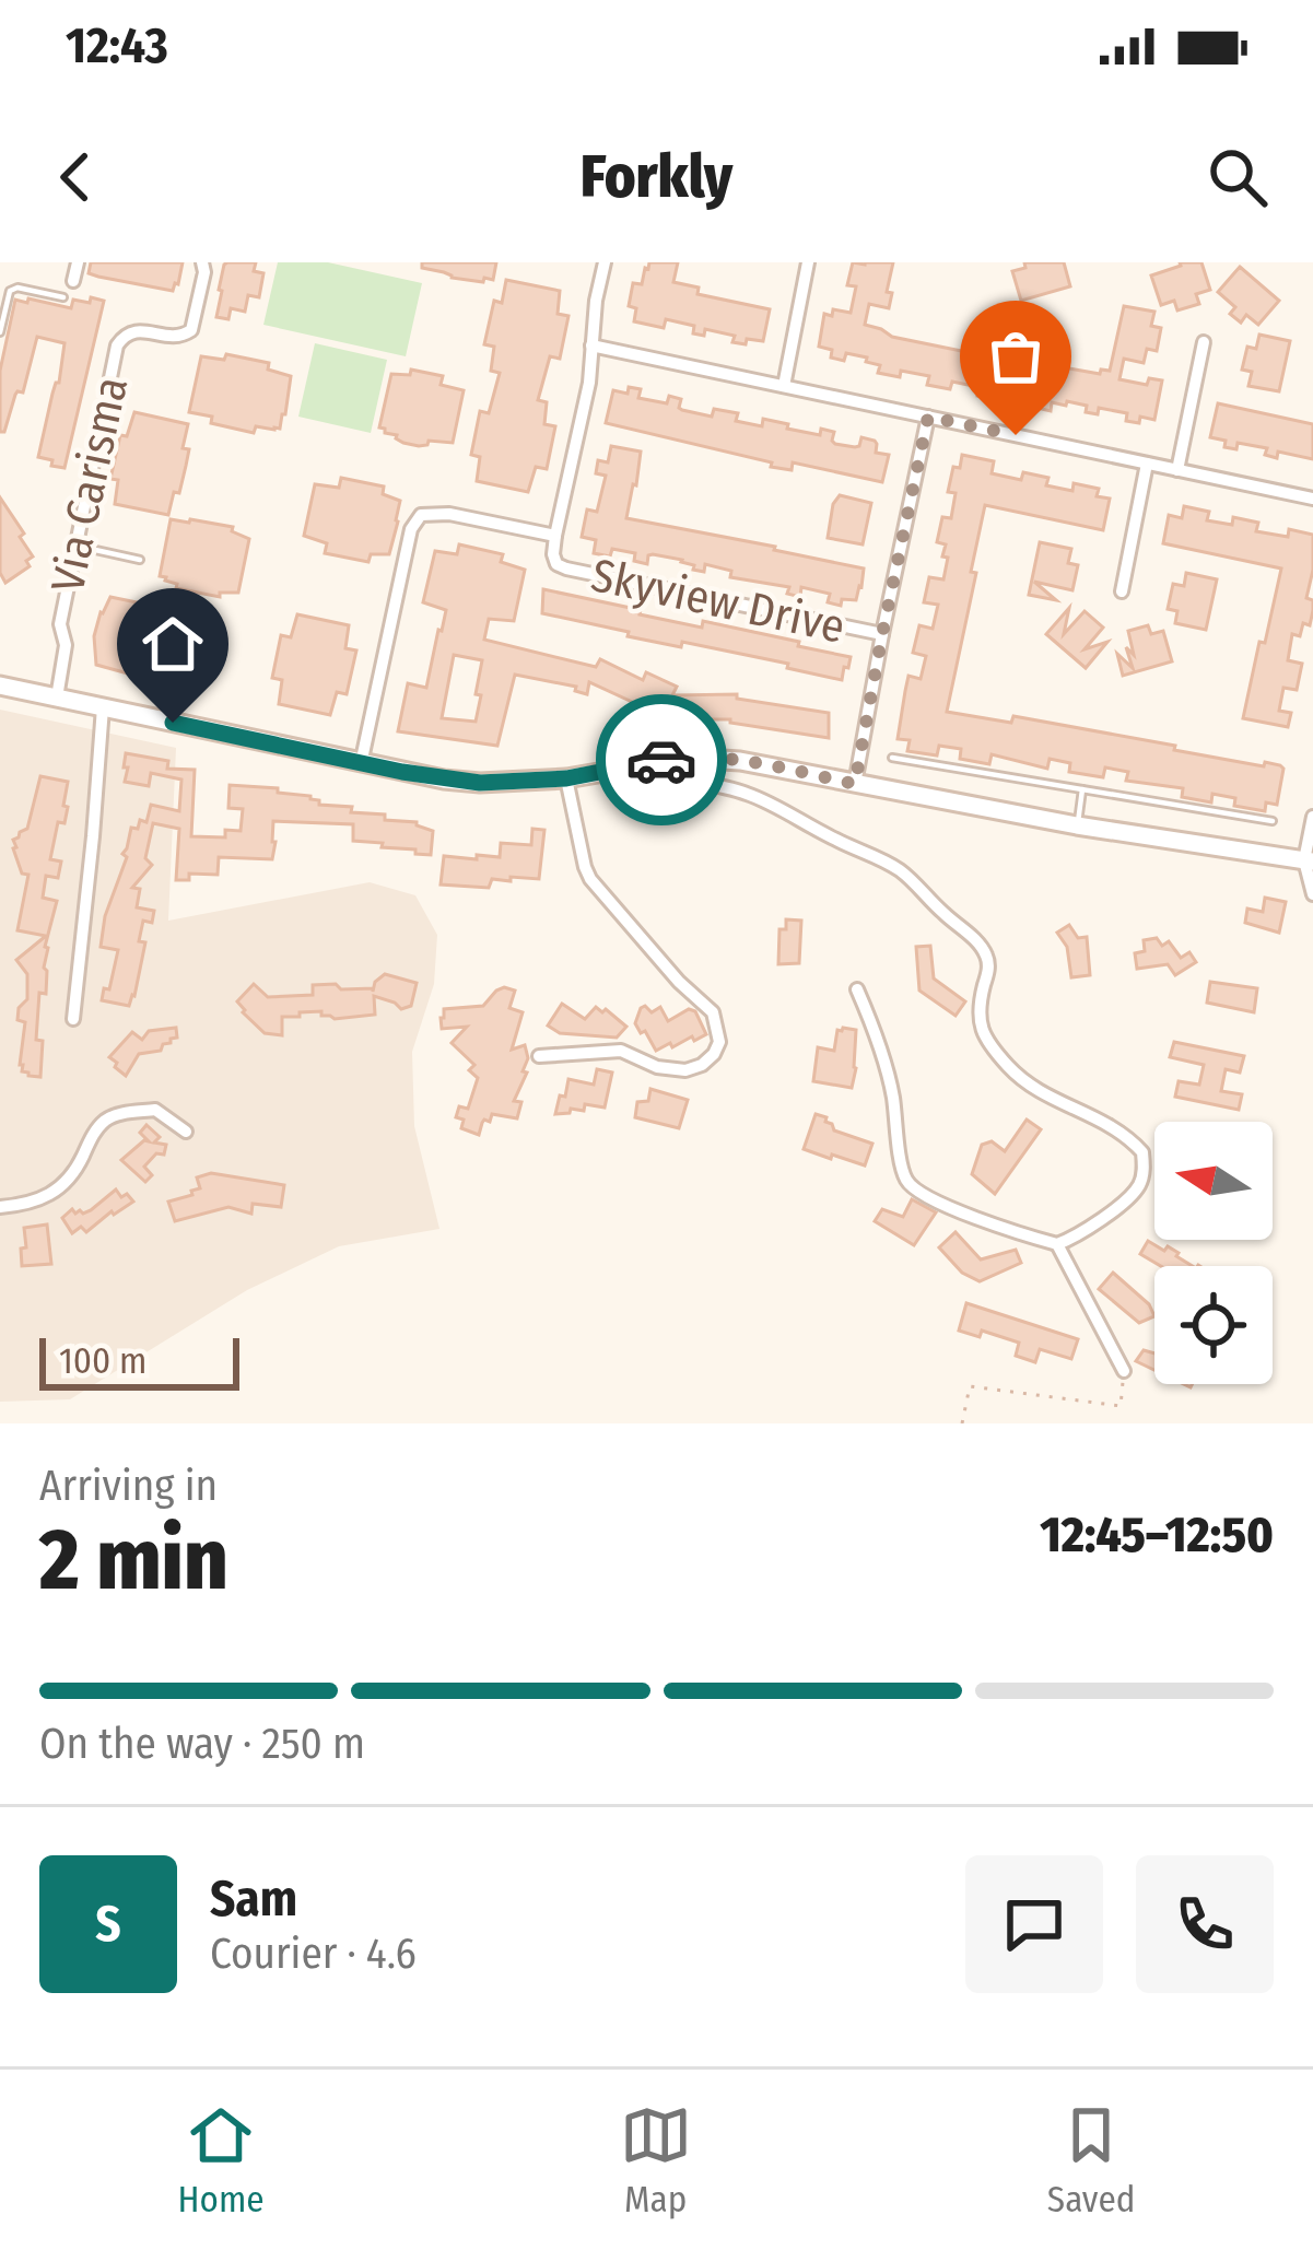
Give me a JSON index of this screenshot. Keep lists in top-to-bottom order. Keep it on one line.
{"streets":{"street":["Via Carisma","Skyview Drive"]},"scale_bar":"100 m","north":"left","page":{"status":"12:43","header":"Forkly","scale":"100 m","heading":["2 min","Arriving in","12:45–12:50"],"panel":["Sam","Courier · 4.6"],"bar":"On the way · 250 m","round":"S","tabs":["Home","Map","Saved"]}}
